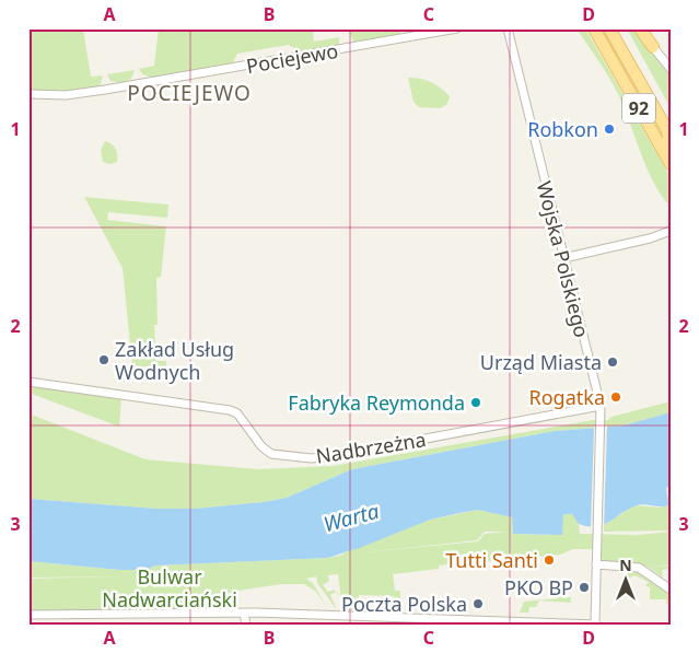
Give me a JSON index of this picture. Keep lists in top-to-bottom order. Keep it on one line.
{"streets":{"main road":["92"],"street":["Pociejewo","Wojska Polskiego","Nadbrzeżna"]},"crossings":[["Wojska Polskiego","Nadbrzeżna"]],"districts":["POCIEJEWO"],"water":["Warta"],"parks":["Bulwar Nadwarciański"],"places":["Robkon","Zakład Usług Wodnych","Urząd Miasta","Rogatka","Fabryka Reymonda","Tutti Santi","PKO BP","Poczta Polska"],"north":"top","grid":{"columns":["A","B","C","D"],"rows":["1","2","3"]}}
